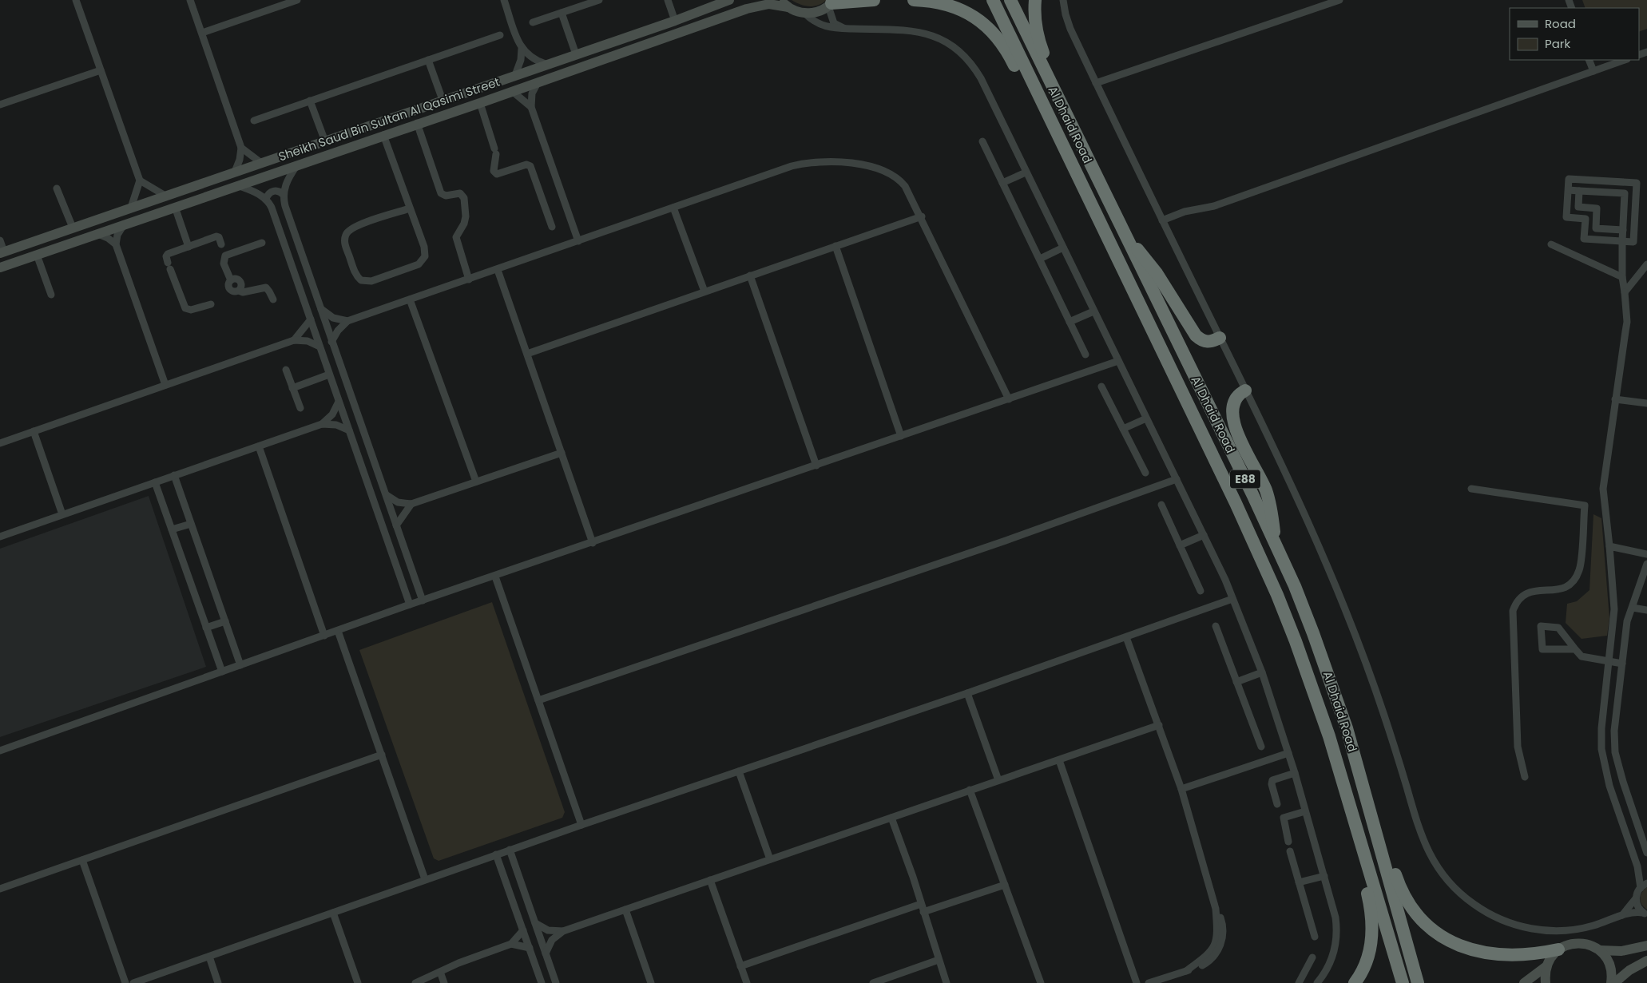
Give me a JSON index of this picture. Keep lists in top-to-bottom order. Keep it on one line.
{"streets":{"highway":["Al Dhaid Road","E88"],"main road":["Sheikh Saud Bin Sultan Al Qasimi Street"]},"legend":["Road","Park"]}
